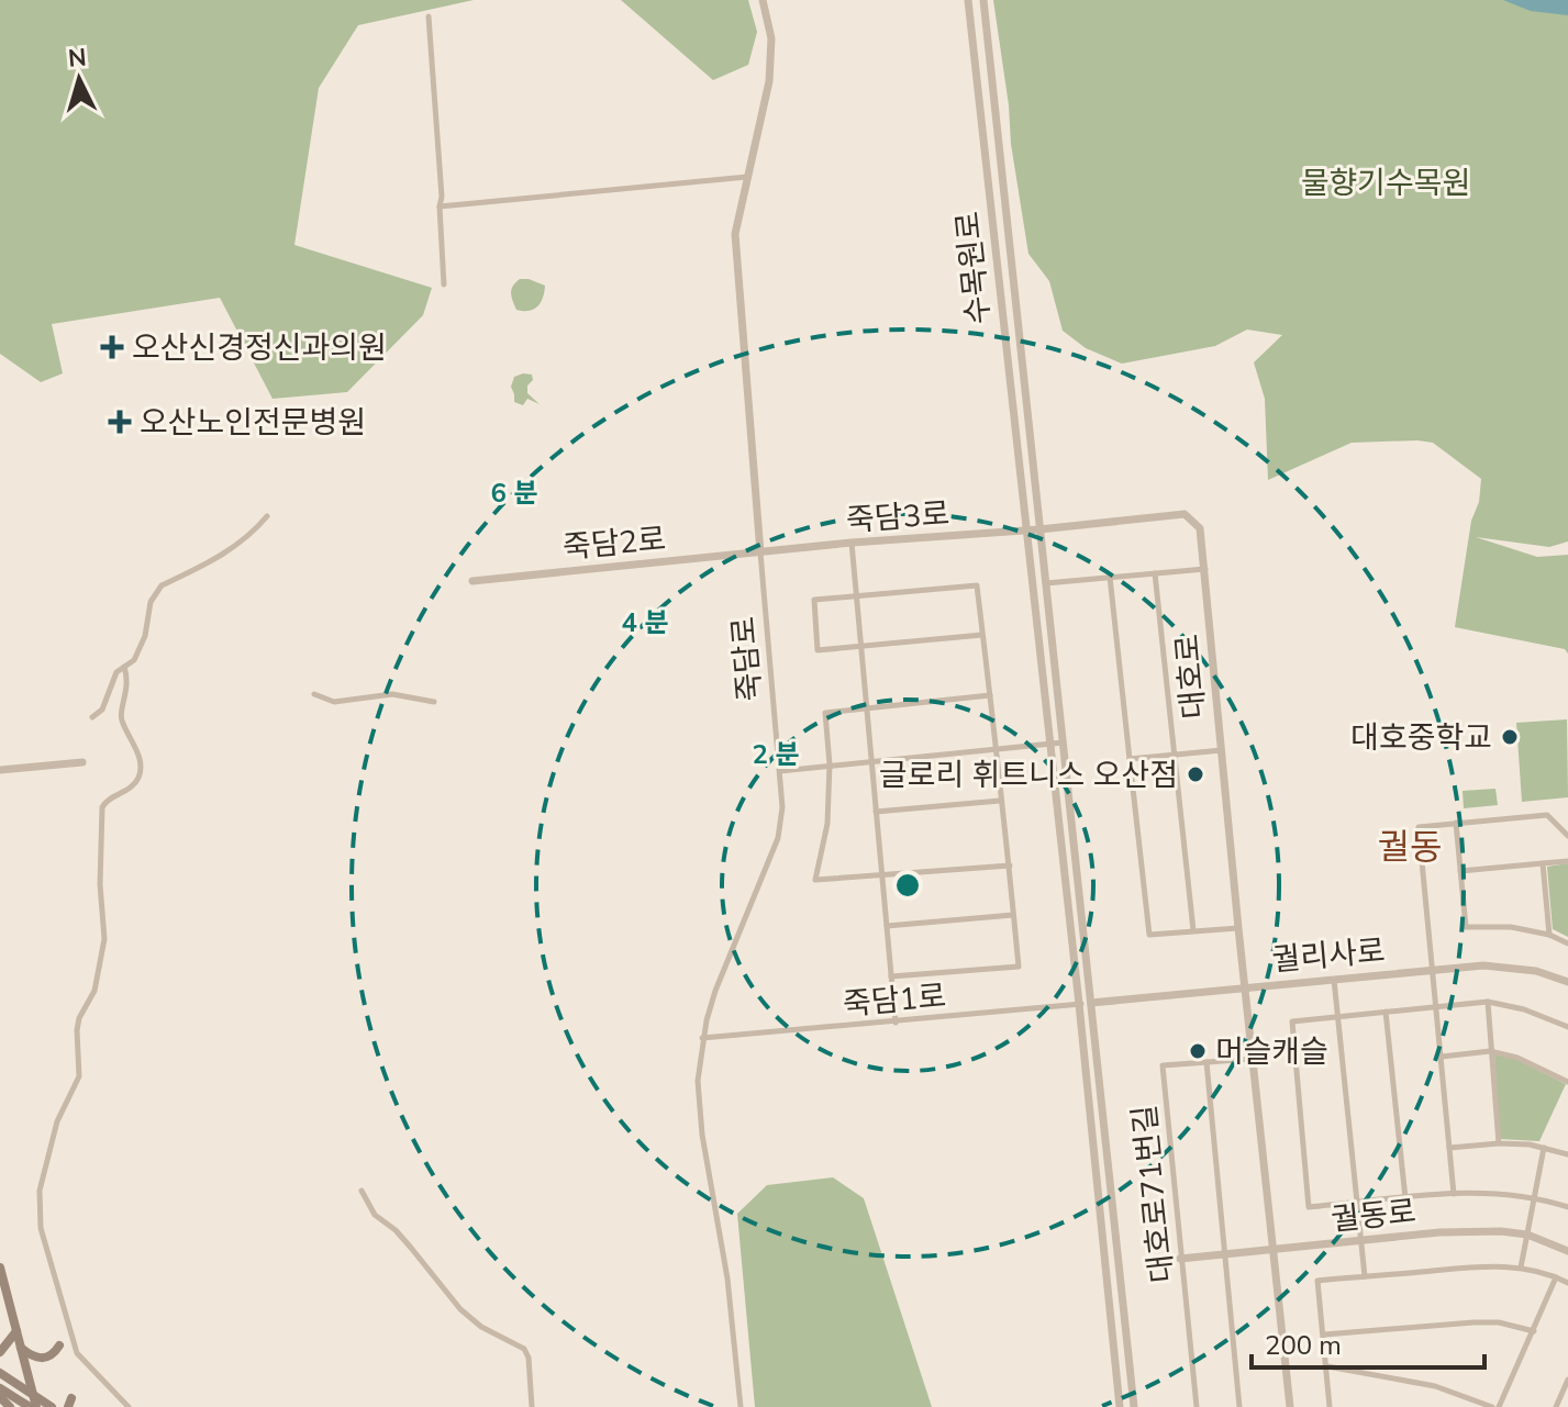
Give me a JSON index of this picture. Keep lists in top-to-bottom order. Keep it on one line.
{"streets":{"street":["수목원로","죽담3로","죽담2로","죽담로","대호로","궐리사로","죽담1로","대호로71번길","궐동로"]},"crossings":[["수목원로","죽담3로"],["수목원로","대호로"],["수목원로","궐리사로"],["수목원로","죽담1로"],["죽담3로","죽담2로"],["죽담3로","죽담로"],["죽담3로","대호로"],["죽담2로","죽담로"],["죽담로","죽담1로"],["대호로","궐리사로"],["대호로","대호로71번길"],["대호로","궐동로"],["궐리사로","죽담1로"],["대호로71번길","궐동로"]],"districts":["궐동"],"parks":["물향기수목원"],"places":{"health":["오산신경정신과의원","오산노인전문병원"],"other":["대호중학교","글로리 휘트니스 오산점","머슬캐슬"]},"scale_bar":"200 m","north":"top","rings":["6 분","4 분","2 분"]}
